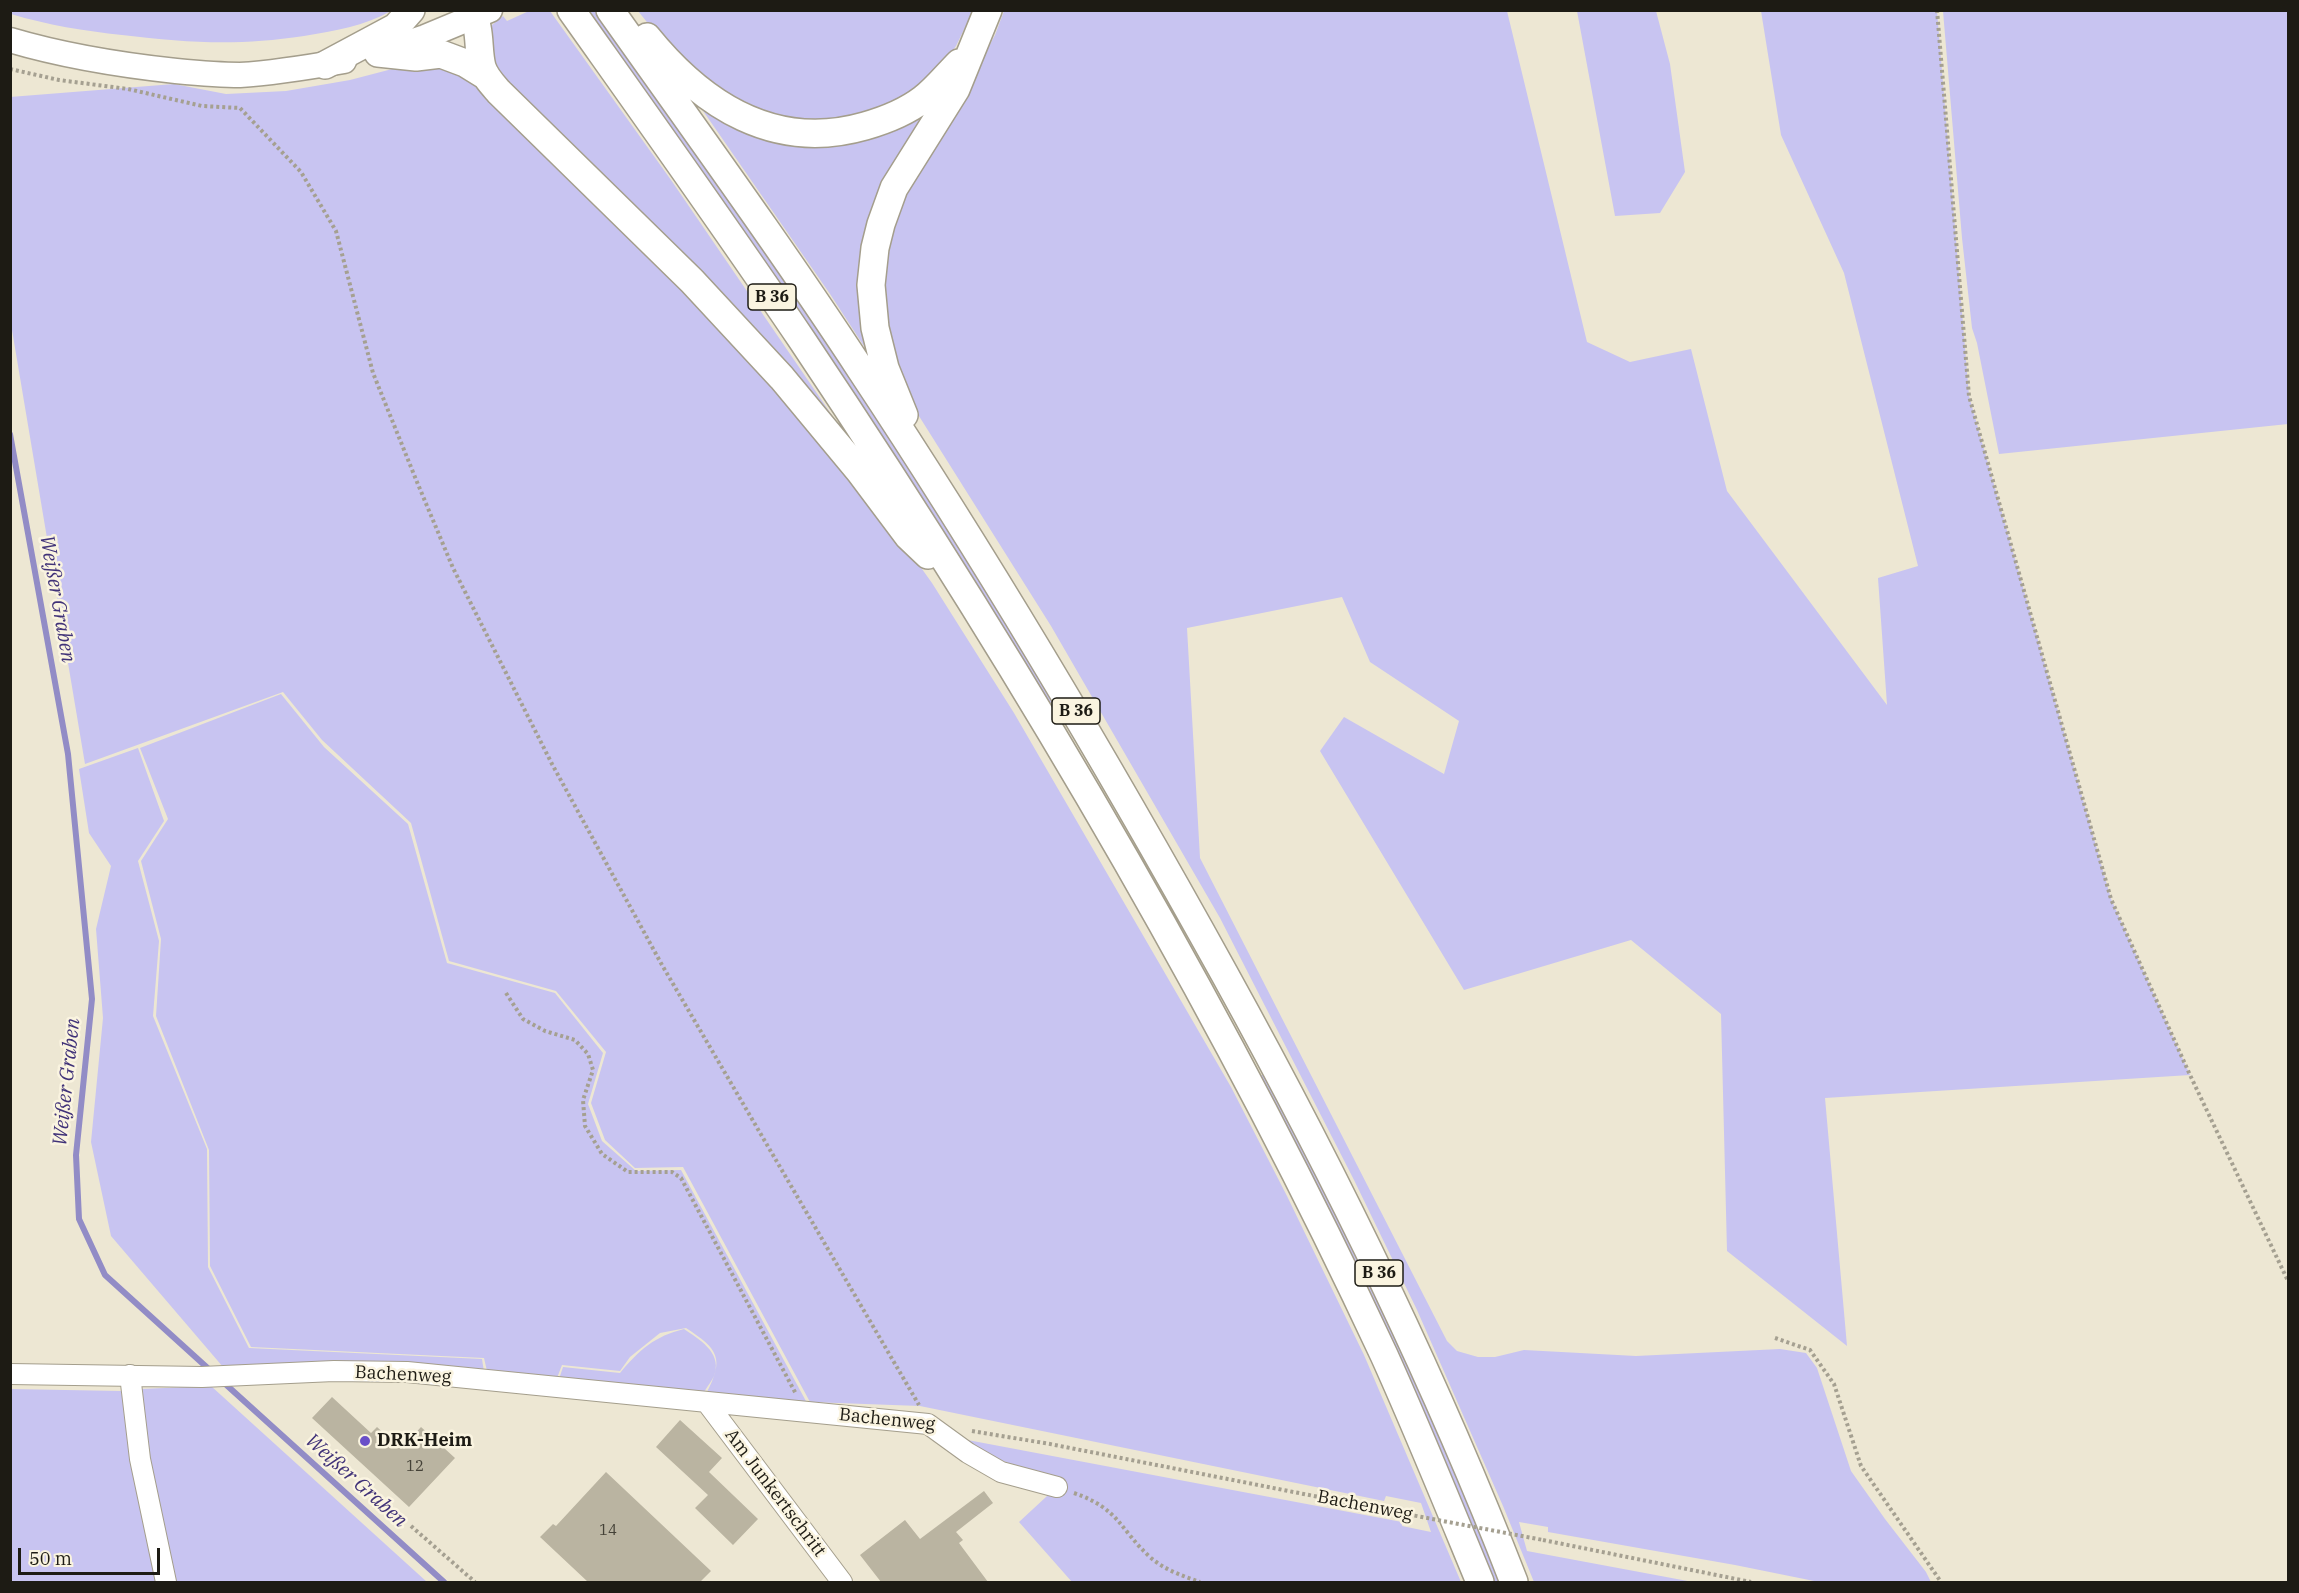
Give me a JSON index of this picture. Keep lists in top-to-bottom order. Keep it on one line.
{"streets":{"highway":["B 36"],"street":["Bachenweg","Am Junkertschritt"]},"crossings":[["Bachenweg","Am Junkertschritt"]],"water":["Weißer Graben"],"places":["DRK-Heim"],"house_numbers":["12","14"],"scale_bar":"50 m"}
